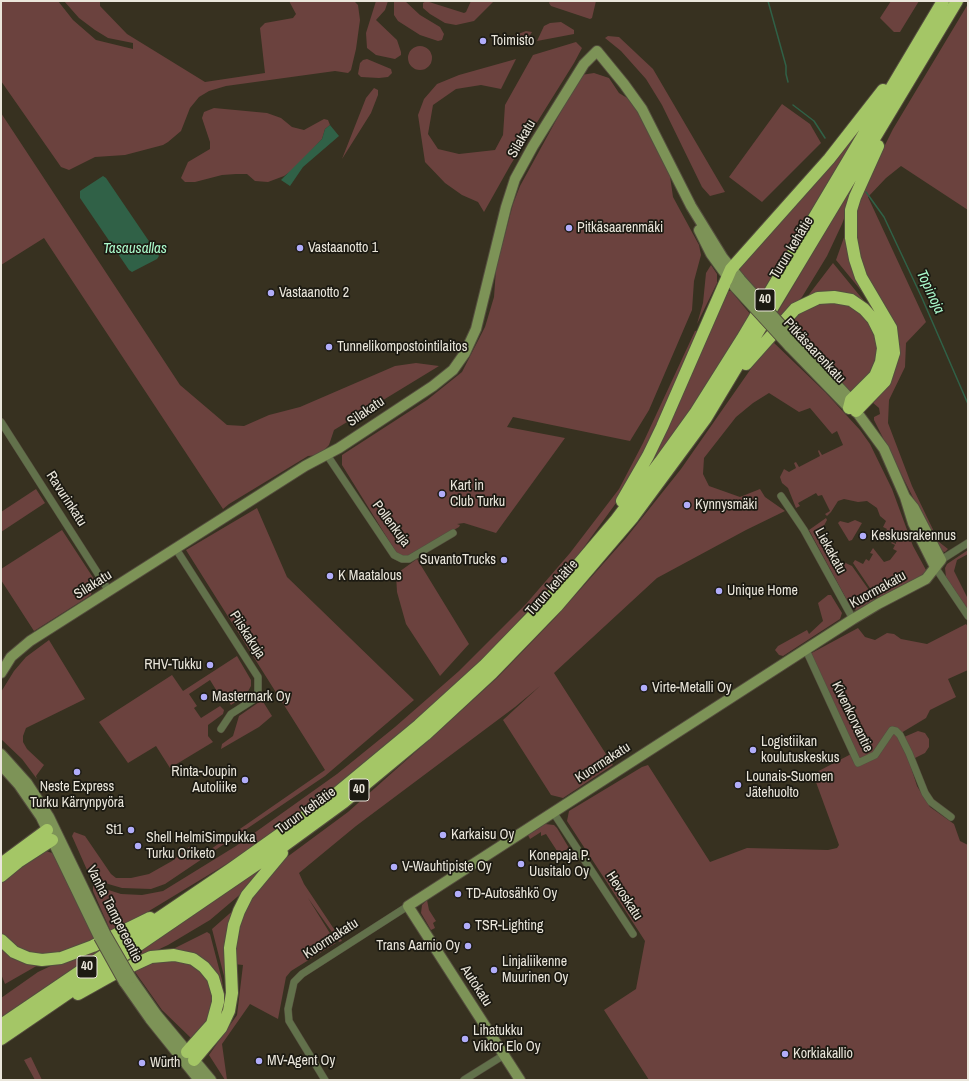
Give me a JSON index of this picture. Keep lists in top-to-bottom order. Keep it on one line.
{"streets":{"highway":["Turun kehätie","40"],"street":["Silakatu","Pitkäsaarenkatu","Ravurinkatu","Pollenkuja","Liekakatu","Kuormakatu","Piiskakuja","Kivenkorvantie","Hevoskatu","Vanha Tampereentie","Autokatu"]},"crossings":[["Silakatu","Pitkäsaarenkatu"],["Silakatu","Ravurinkatu"],["Silakatu","Pollenkuja"],["Silakatu","Piiskakuja"],["Pitkäsaarenkatu","Kuormakatu"],["Liekakatu","Kuormakatu"],["Kuormakatu","Kivenkorvantie"],["Kuormakatu","Hevoskatu"],["Kuormakatu","Autokatu"]],"water":["Tasausallas","Topinoja"],"places":["Toimisto","Pitkäsaarenmäki","Vastaanotto 1","Vastaanotto 2","Tunnelikompostointilaitos","Kart in Club Turku","Kynnysmäki","Keskusrakennus","SuvantoTrucks","K Maatalous","Unique Home","RHV-Tukku","Virte-Metalli Oy","Mastermark Oy","Logistiikan koulutuskeskus","Neste Express Turku Kärrynpyörä","Rinta-Joupin Autoliike","Lounais-Suomen Jätehuolto","St1","Karkaisu Oy","Shell HelmiSimpukka Turku Oriketo","Konepaja P. Uusitalo Oy","V-Wauhtipiste Oy","TD-Autosähkö Oy","TSR-Lighting","Trans Aarnio Oy","Linjaliikenne Muurinen Oy","Lihatukku Viktor Elo Oy","Korkiakallio","MV-Agent Oy","Würth"]}
